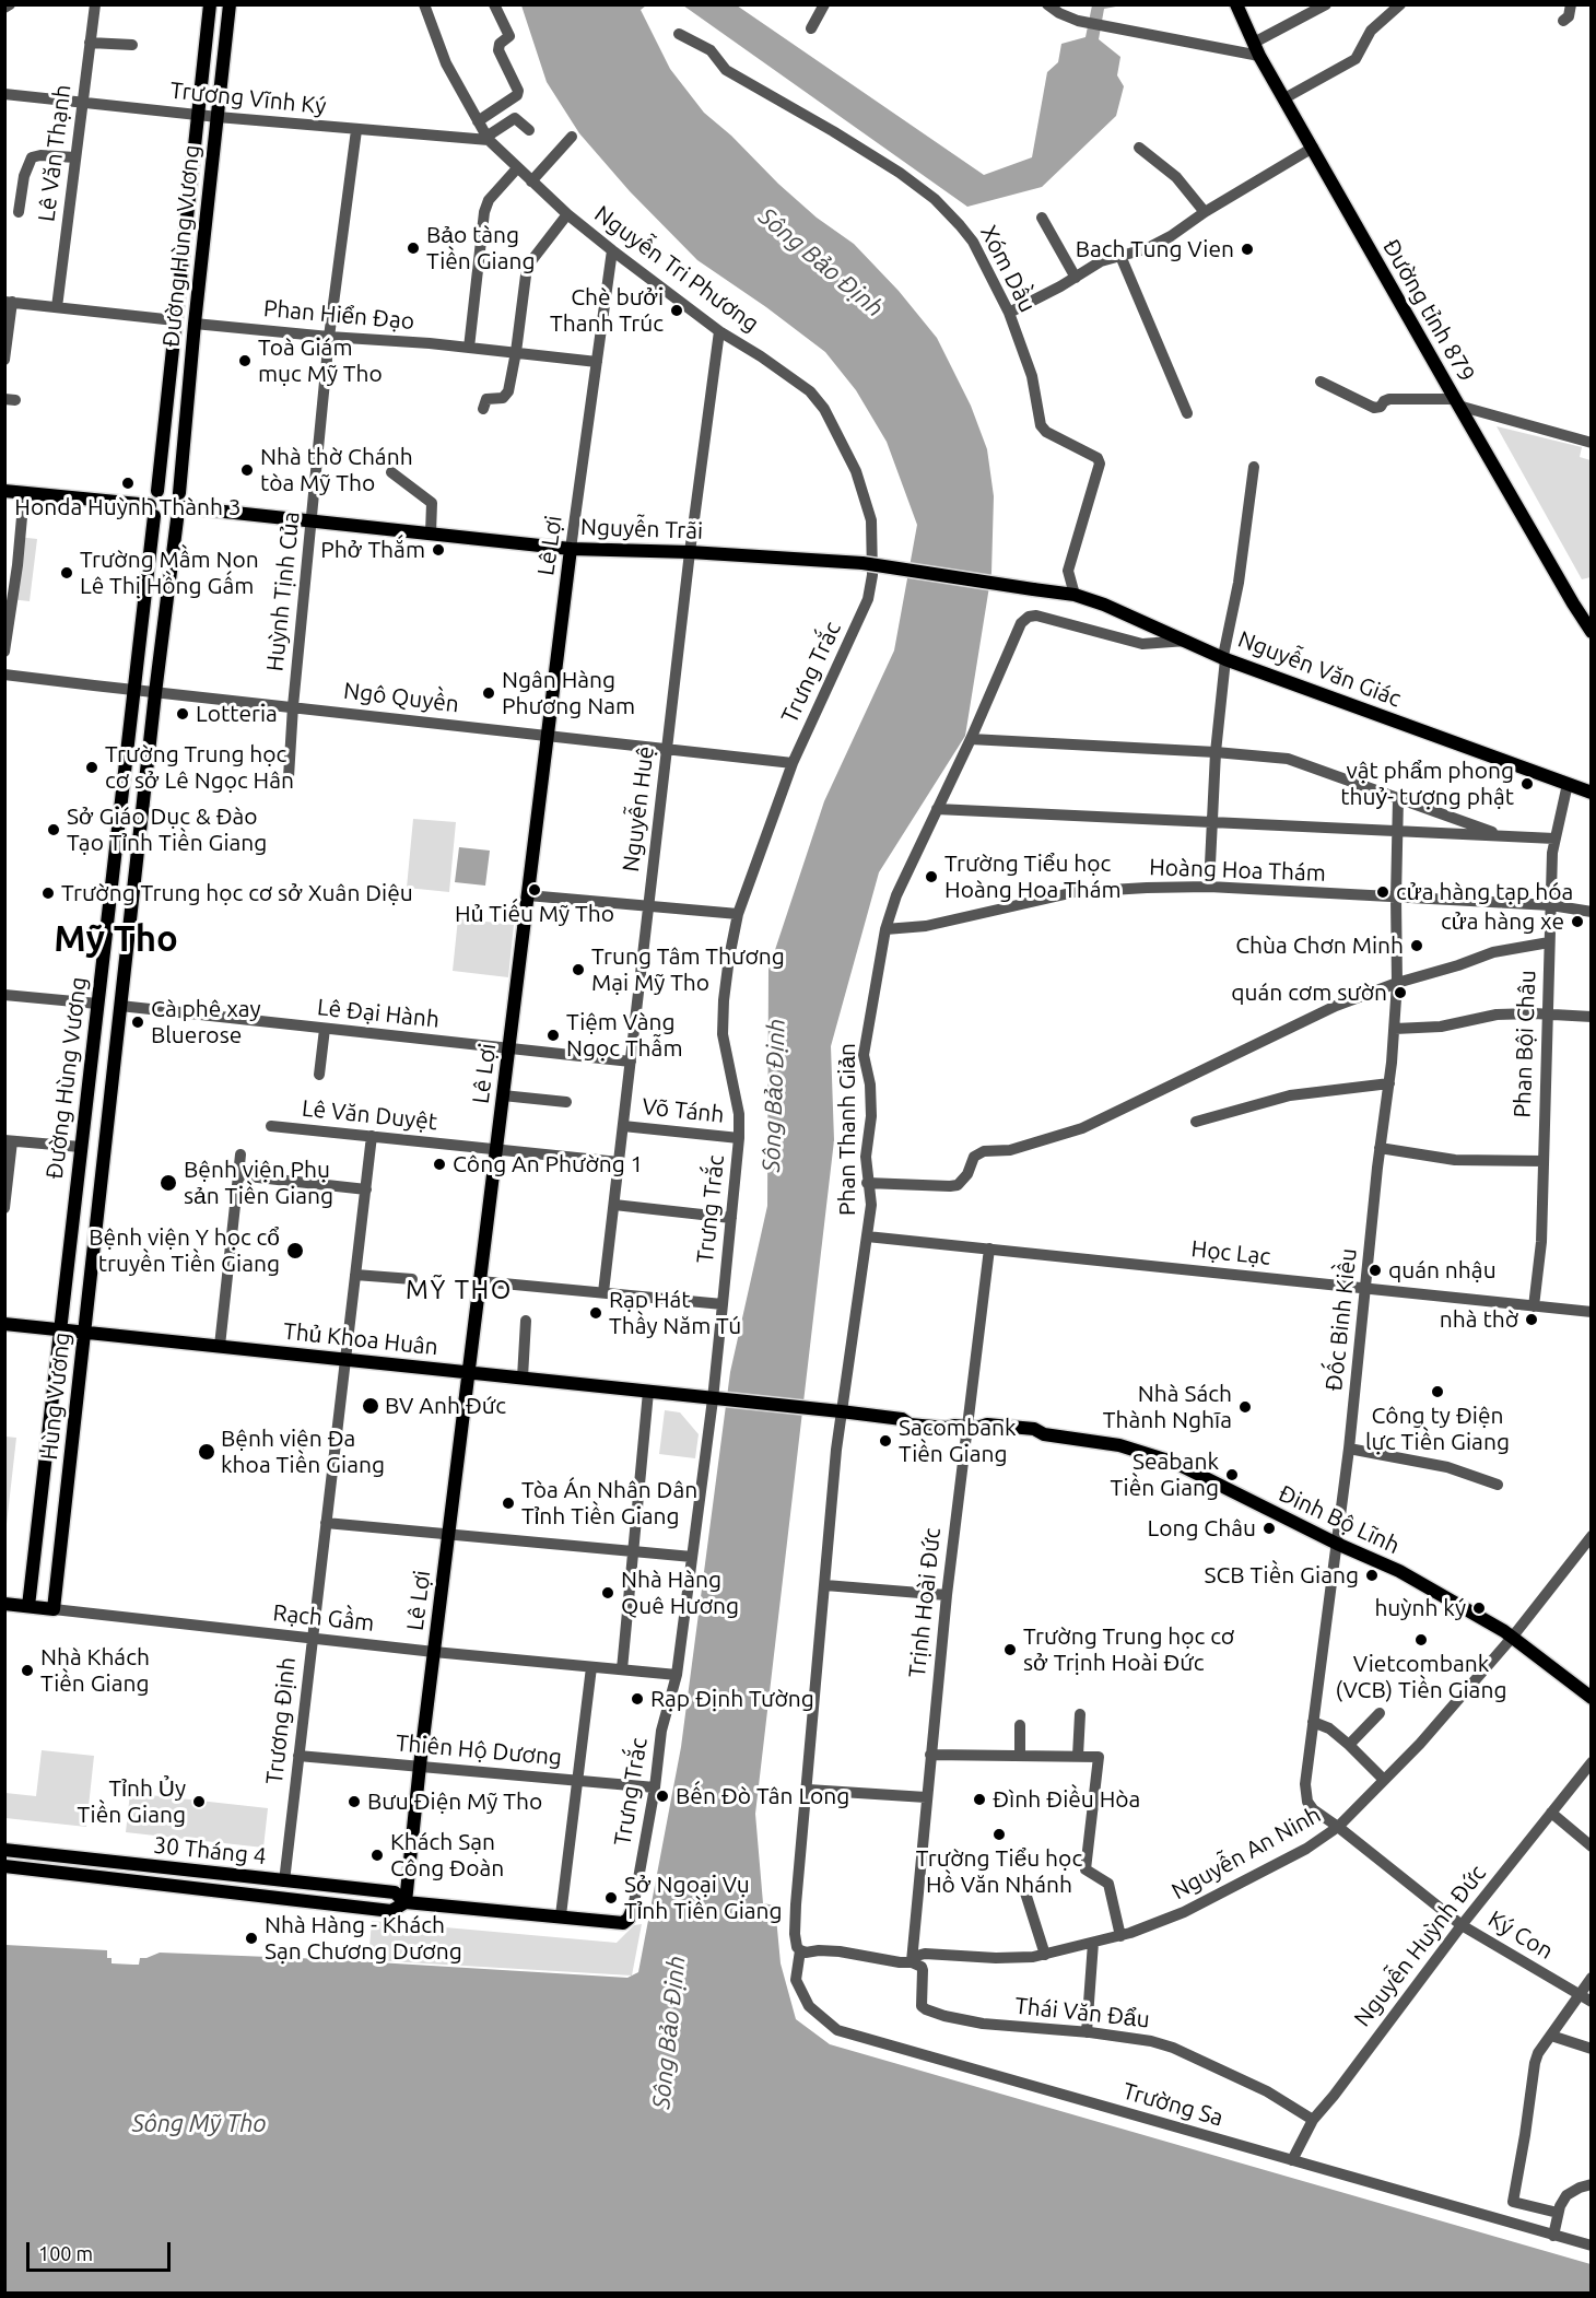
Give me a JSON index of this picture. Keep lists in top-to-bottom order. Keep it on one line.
{"streets":{"main road":["Đường Hùng Vương","Đường tỉnh 879","Nguyễn Trãi","Lê Lợi","Nguyễn Văn Giác","Thủ Khoa Huân","Hùng Vương","Đinh Bộ Lĩnh","Rạch Gầm","30 Tháng 4"],"street":["Trương Vĩnh Ký","Lê Văn Thạnh","Nguyễn Tri Phương","Xóm Dầu","Phan Hiển Đạo","Huỳnh Tịnh Của","Trưng Trắc","Ngô Quyền","Nguyễn Huệ","Hoàng Hoa Thám","Lê Đại Hành","Phan Bội Châu","Võ Tánh","Lê Văn Duyệt","Phan Thanh Giản","Học Lạc","Đốc Binh Kiều","Trịnh Hoài Đức","Trương Định","Thiên Hộ Dương","Nguyễn An Ninh","Ký Con","Nguyễn Huỳnh Đức","Thái Văn Đẩu","Trường Sa"]},"crossings":[["Trương Vĩnh Ký","Lê Văn Thạnh"],["Trương Vĩnh Ký","Đường Hùng Vương"],["Trương Vĩnh Ký","Nguyễn Tri Phương"],["Trương Vĩnh Ký","Huỳnh Tịnh Của"],["Đường Hùng Vương","Phan Hiển Đạo"],["Đường Hùng Vương","Nguyễn Trãi"],["Đường Hùng Vương","Ngô Quyền"],["Đường Hùng Vương","Lê Đại Hành"],["Đường Hùng Vương","Thủ Khoa Huân"],["Đường Hùng Vương","Hùng Vương"],["Đường Hùng Vương","Rạch Gầm"],["Nguyễn Tri Phương","Lê Lợi"],["Nguyễn Tri Phương","Trưng Trắc"],["Nguyễn Tri Phương","Nguyễn Huệ"],["Xóm Dầu","Nguyễn Văn Giác"],["Phan Hiển Đạo","Lê Lợi"],["Phan Hiển Đạo","Huỳnh Tịnh Của"],["Nguyễn Trãi","Lê Lợi"],["Nguyễn Trãi","Huỳnh Tịnh Của"],["Nguyễn Trãi","Nguyễn Văn Giác"],["Nguyễn Trãi","Nguyễn Huệ"],["Lê Lợi","Ngô Quyền"],["Lê Lợi","Lê Đại Hành"],["Lê Lợi","Lê Văn Duyệt"],["Lê Lợi","Thủ Khoa Huân"],["Lê Lợi","Rạch Gầm"],["Lê Lợi","Thiên Hộ Dương"],["Lê Lợi","30 Tháng 4"],["Huỳnh Tịnh Của","Ngô Quyền"],["Nguyễn Văn Giác","Phan Bội Châu"],["Nguyễn Văn Giác","Phan Thanh Giản"],["Trưng Trắc","Ngô Quyền"],["Trưng Trắc","Võ Tánh"],["Trưng Trắc","Thủ Khoa Huân"],["Trưng Trắc","Rạch Gầm"],["Trưng Trắc","Thiên Hộ Dương"],["Trưng Trắc","30 Tháng 4"],["Ngô Quyền","Nguyễn Huệ"],["Nguyễn Huệ","Lê Đại Hành"],["Nguyễn Huệ","Võ Tánh"],["Nguyễn Huệ","Lê Văn Duyệt"],["Hoàng Hoa Thám","Phan Bội Châu"],["Hoàng Hoa Thám","Phan Thanh Giản"],["Hoàng Hoa Thám","Đốc Binh Kiều"],["Phan Bội Châu","Học Lạc"],["Lê Văn Duyệt","Trương Định"],["Phan Thanh Giản","Học Lạc"],["Phan Thanh Giản","Đinh Bộ Lĩnh"],["Phan Thanh Giản","Nguyễn An Ninh"],["Phan Thanh Giản","Trường Sa"],["Học Lạc","Đốc Binh Kiều"],["Học Lạc","Trịnh Hoài Đức"],["Đốc Binh Kiều","Đinh Bộ Lĩnh"],["Đốc Binh Kiều","Nguyễn An Ninh"],["Đốc Binh Kiều","Ký Con"],["Thủ Khoa Huân","Hùng Vương"],["Thủ Khoa Huân","Đinh Bộ Lĩnh"],["Thủ Khoa Huân","Trương Định"],["Hùng Vương","Rạch Gầm"],["Đinh Bộ Lĩnh","Trịnh Hoài Đức"],["Đinh Bộ Lĩnh","Nguyễn An Ninh"],["Trịnh Hoài Đức","Nguyễn An Ninh"],["Trịnh Hoài Đức","Thái Văn Đẩu"],["Rạch Gầm","Trương Định"],["Trương Định","Thiên Hộ Dương"],["Trương Định","30 Tháng 4"],["Nguyễn An Ninh","Ký Con"],["Nguyễn An Ninh","Thái Văn Đẩu"],["Nguyễn An Ninh","Trường Sa"],["Ký Con","Nguyễn Huỳnh Đức"],["Nguyễn Huỳnh Đức","Thái Văn Đẩu"],["Nguyễn Huỳnh Đức","Trường Sa"]],"districts":["Mỹ Tho","MỸ THO"],"water":["Sông Bảo Định","Sông Mỹ Tho"],"places":["Bảo tàng Tiền Giang","Bach Tung Vien","Chè bưởi Thanh Trúc","Toà Giám mục Mỹ Tho","Nhà thờ Chánh tòa Mỹ Tho","Honda Huỳnh Thành 3","Phở Thắm","Trường Mầm Non Lê Thị Hồng Gấm","Ngân Hàng Phương Nam","Lotteria","Trường Trung học cơ sở Lê Ngọc Hân","vật phẩm phong thuỷ- tượng phật","Sở Giáo Dục & Đào Tạo Tỉnh Tiền Giang","Trường Tiểu học Hoàng Hoa Thám","Hủ Tiếu Mỹ Tho","cửa hàng tạp hóa","Trường Trung học cơ sở Xuân Diệu","cửa hàng xe","Chùa Chơn Minh","Trung Tâm Thương Mại Mỹ Tho","quán cơm sườn","Cà phê xay Bluerose","Tiệm Vàng Ngọc Thẫm","Công An Phường 1","Bệnh viện Phụ sản Tiền Giang","Bệnh viện Y học cổ truyền Tiền Giang","quán nhậu","Rạp Hát Thầy Năm Tú","nhà thờ","Công ty Điện lực Tiền Giang","BV Anh Đức","Nhà Sách Thành Nghĩa","Sacombank Tiền Giang","Bệnh viện Đa khoa Tiền Giang","Seabank Tiền Giang","Tòa Án Nhân Dân Tỉnh Tiền Giang","Long Châu","SCB Tiền Giang","Nhà Hàng Quê Hương","huỳnh ký","Vietcombank (VCB) Tiền Giang","Trường Trung học cơ sở Trịnh Hoài Đức","Nhà Khách Tiền Giang","Rạp Định Tường","Bến Đò Tân Long","Đình Điều Hòa","Tỉnh Ủy Tiền Giang","Bưu Điện Mỹ Tho","Trường Tiểu học Hồ Văn Nhánh","Khách Sạn Công Đoàn","Sở Ngoại Vụ Tỉnh Tiền Giang","Nhà Hàng - Khách Sạn Chương Dương"],"scale_bar":"100 m"}
